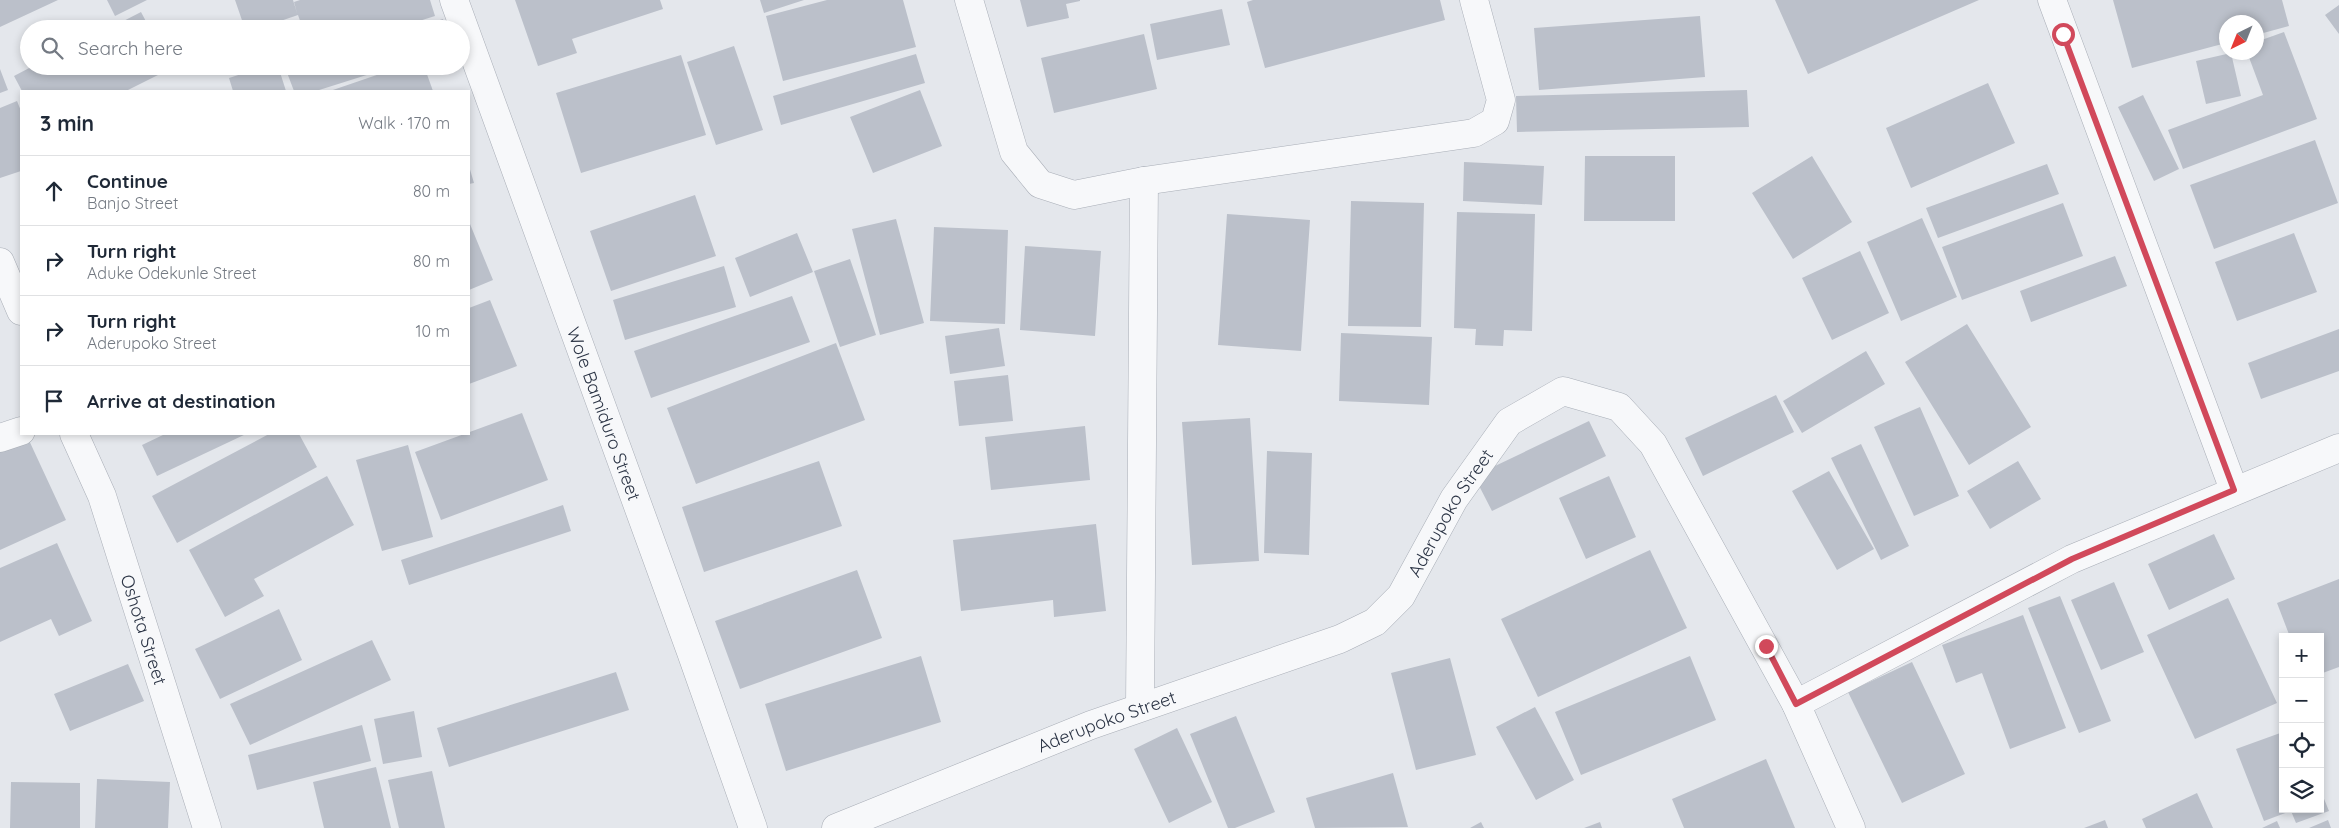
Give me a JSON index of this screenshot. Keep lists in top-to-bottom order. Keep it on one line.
{"streets":{"street":["Wole Bamiduro Street","Aderupoko Street","Oshota Street"]},"north":"bottom left","page":{"search":"Search here","heading":["3 min","Walk · 170 m"],"list":[["Continue","Banjo Street","80 m"],["Turn right","Aduke Odekunle Street","80 m"],["Turn right","Aderupoko Street","10 m"],"Arrive at destination"],"map_buttons":["+","−"]}}
